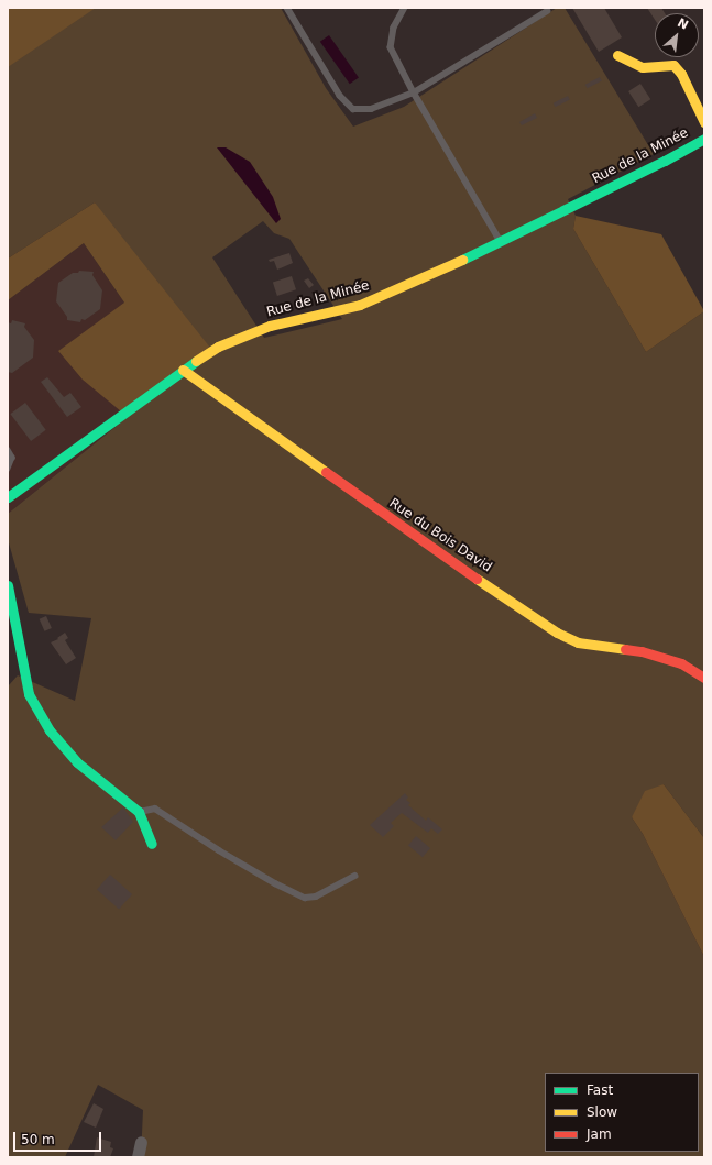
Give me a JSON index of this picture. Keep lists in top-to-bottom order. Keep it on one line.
{"streets":{"street":["Rue de la Minée","Rue du Bois David"]},"crossings":[["Rue de la Minée","Rue du Bois David"]],"legend":["Fast","Slow","Jam"],"scale_bar":"50 m","north":"top right"}
